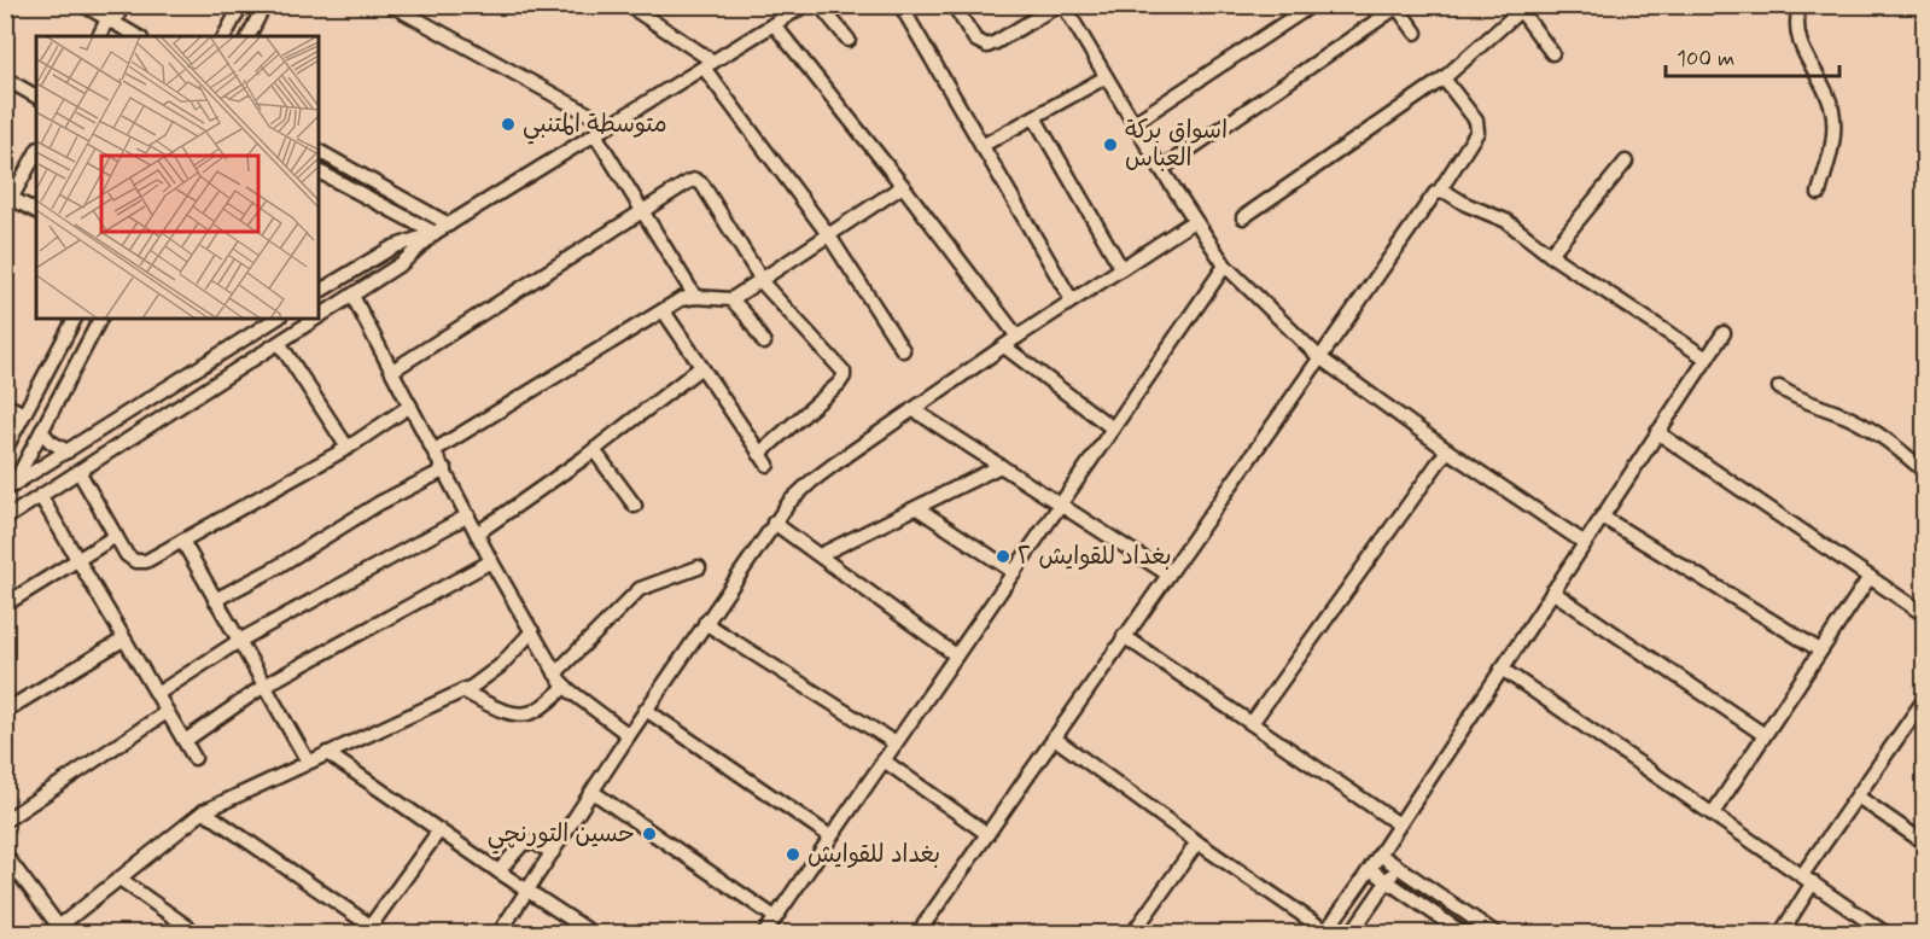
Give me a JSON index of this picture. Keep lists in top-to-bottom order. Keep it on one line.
{"places":["متوسطة المتنبي","اسواق بركة العباس","بغداد للقوايش ٢","حسين التورنچي","بغداد للقوايش"],"scale_bar":"100 m"}
